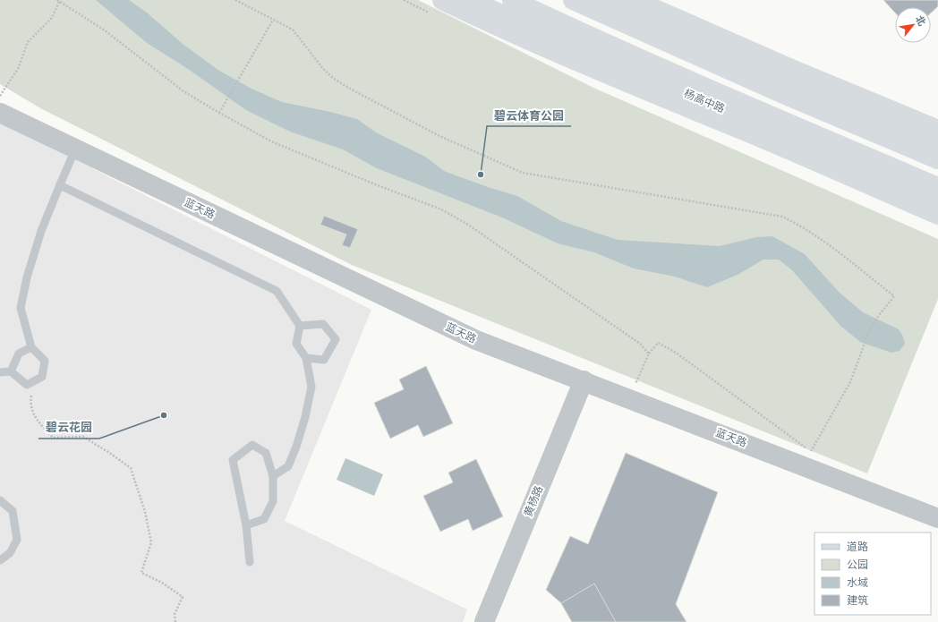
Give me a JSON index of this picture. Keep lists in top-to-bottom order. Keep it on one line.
{"streets":{"main road":["杨高中路"],"street":["蓝天路","黄杨路"]},"crossings":[["蓝天路","黄杨路"]],"places":["碧云体育公园","碧云花园"],"legend":["道路","公园","水域","建筑"],"north":"top right"}
